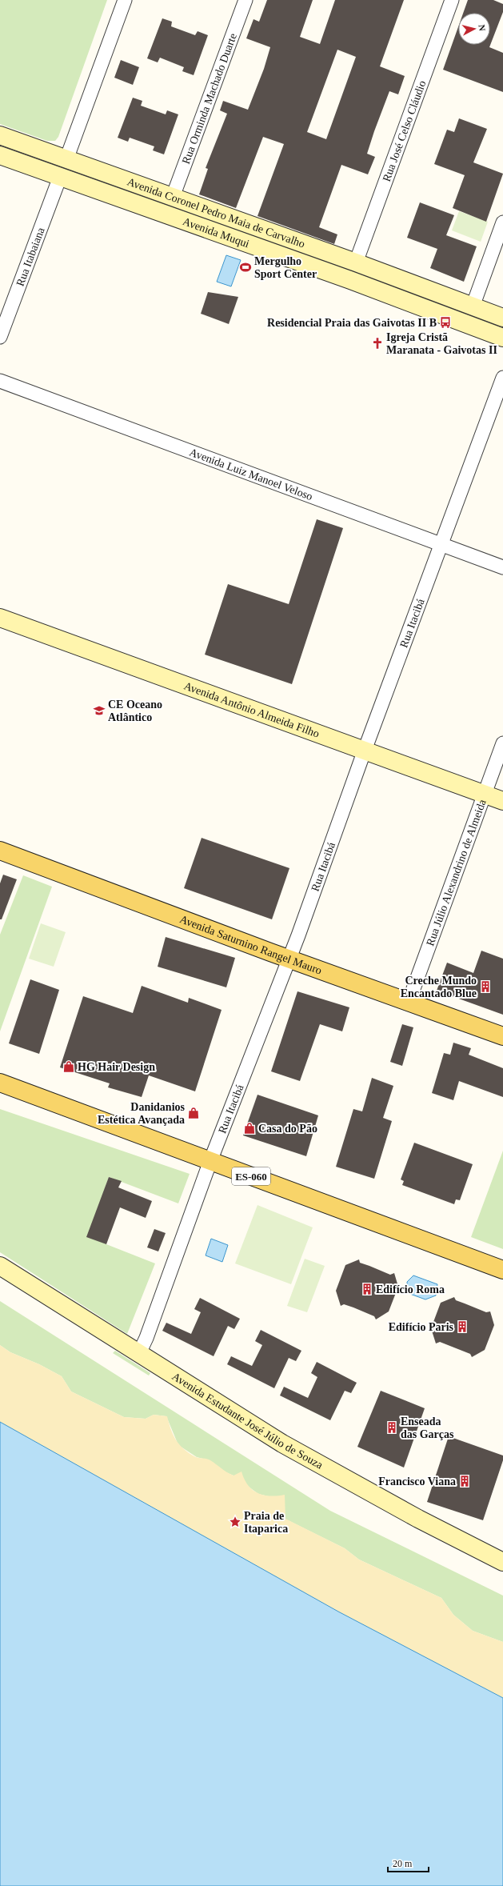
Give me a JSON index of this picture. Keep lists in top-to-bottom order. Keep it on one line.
{"streets":{"main road":["Avenida Saturnino Rangel Mauro","ES-060"],"street":["Rua Orminda Machado Duarte","Rua José Celso Cláudio","Avenida Coronel Pedro Maia de Carvalho","Avenida Muqui","Rua Itabaiana","Avenida Luiz Manoel Veloso","Rua Itacibá","Avenida Antônio Almeida Filho","Rua Júlio Alexandrino de Almeida","Avenida Estudante José Júlio de Souza"]},"crossings":[["Rua Orminda Machado Duarte","Avenida Coronel Pedro Maia de Carvalho"],["Rua José Celso Cláudio","Avenida Coronel Pedro Maia de Carvalho"],["Avenida Muqui","Rua Itabaiana"],["Avenida Luiz Manoel Veloso","Rua Itacibá"],["Rua Itacibá","Avenida Antônio Almeida Filho"],["Rua Itacibá","Avenida Saturnino Rangel Mauro"],["Rua Itacibá","ES-060"],["Rua Itacibá","Avenida Estudante José Júlio de Souza"],["Avenida Antônio Almeida Filho","Rua Júlio Alexandrino de Almeida"],["Rua Júlio Alexandrino de Almeida","Avenida Saturnino Rangel Mauro"]],"places":{"sports":["Mergulho Sport Center"],"bus stop":["Residencial Praia das Gaivotas II B"],"church":["Igreja Cristã Maranata - Gaivotas II"],"school or university":["CE Oceano Atlântico"],"building":["Creche Mundo Encantado Blue","Edifício Roma","Edifício Paris","Enseada das Garças","Francisco Viana"],"shop":["HG Hair Design","Danidanios Estética Avançada","Casa do Pão"],"place":["Praia de Itaparica"]},"scale_bar":"20 m","north":"right"}
